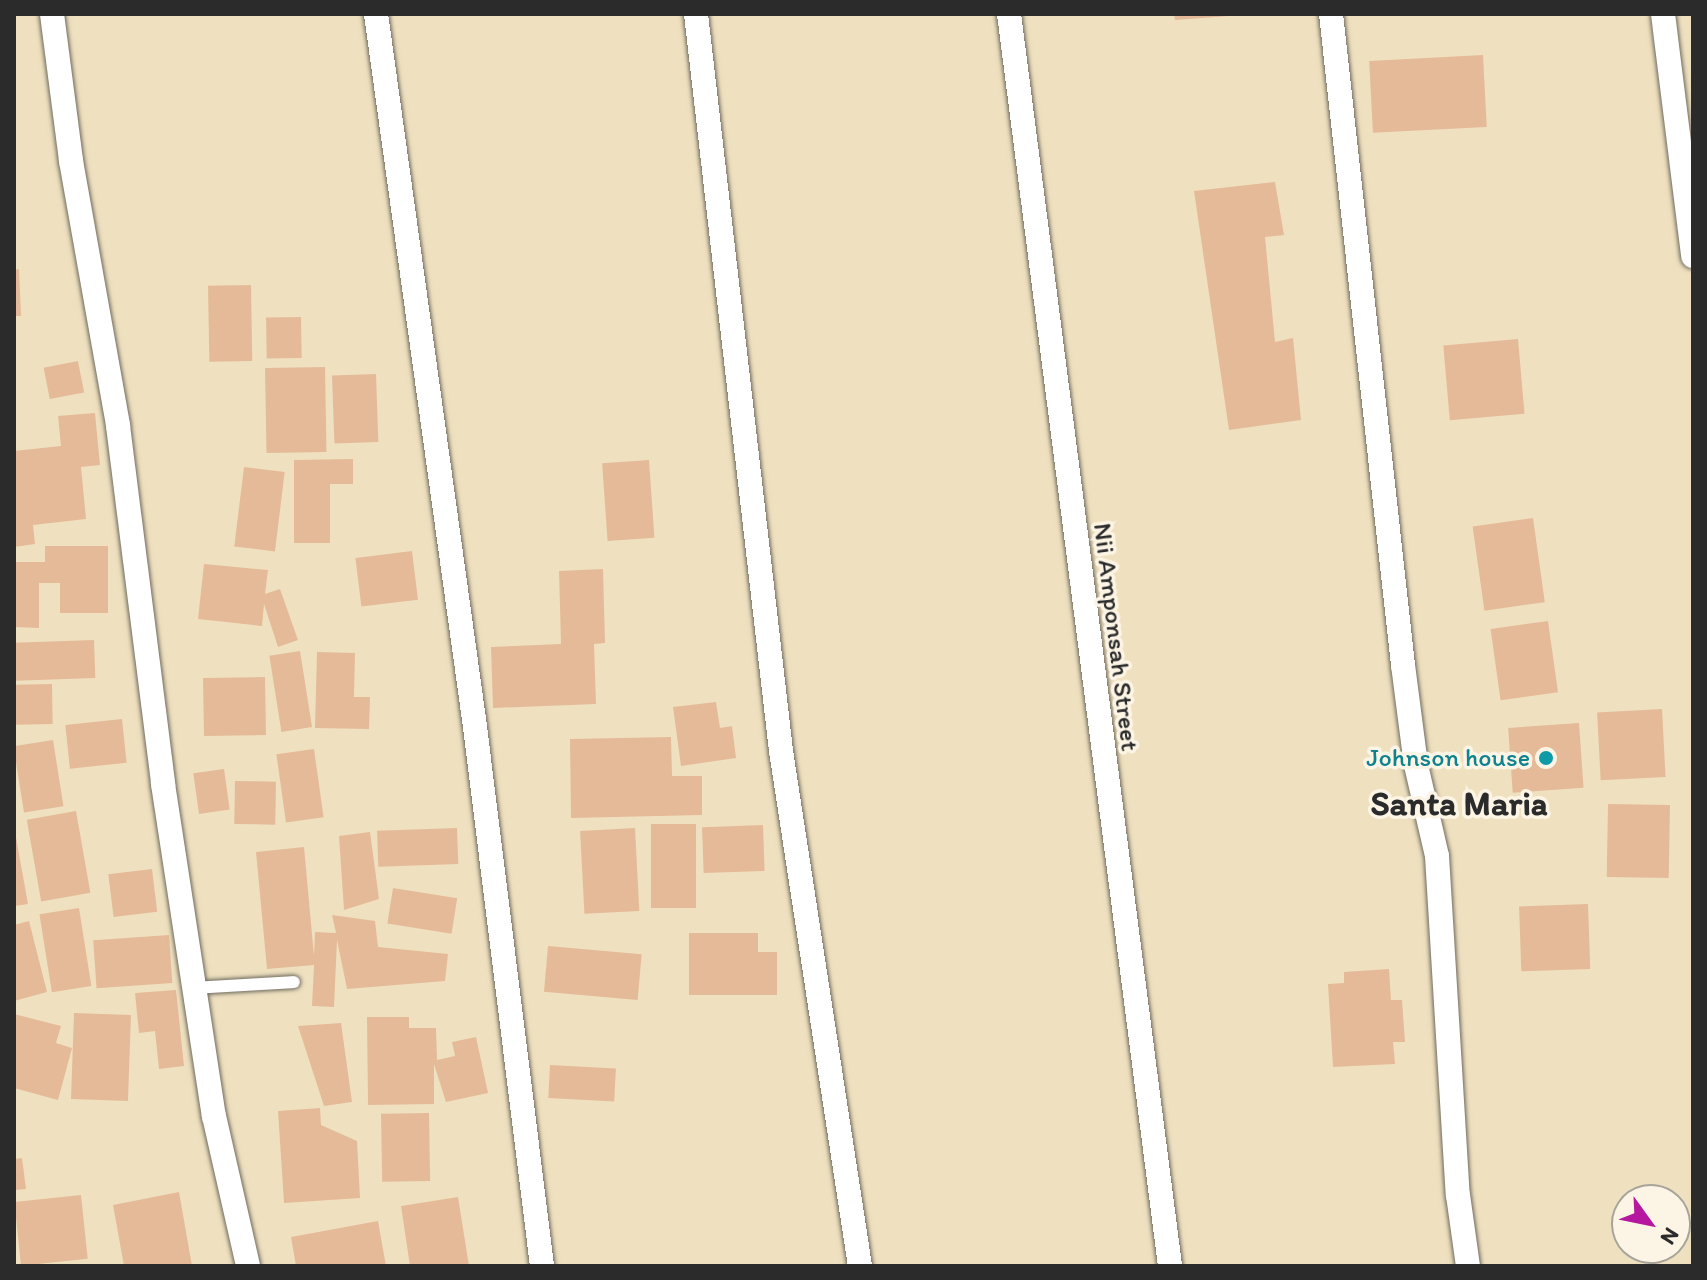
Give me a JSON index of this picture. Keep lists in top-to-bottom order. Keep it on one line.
{"streets":{"street":["Nii Amponsah Street"]},"districts":["Santa Maria"],"places":["Johnson house"],"north":"bottom right"}
